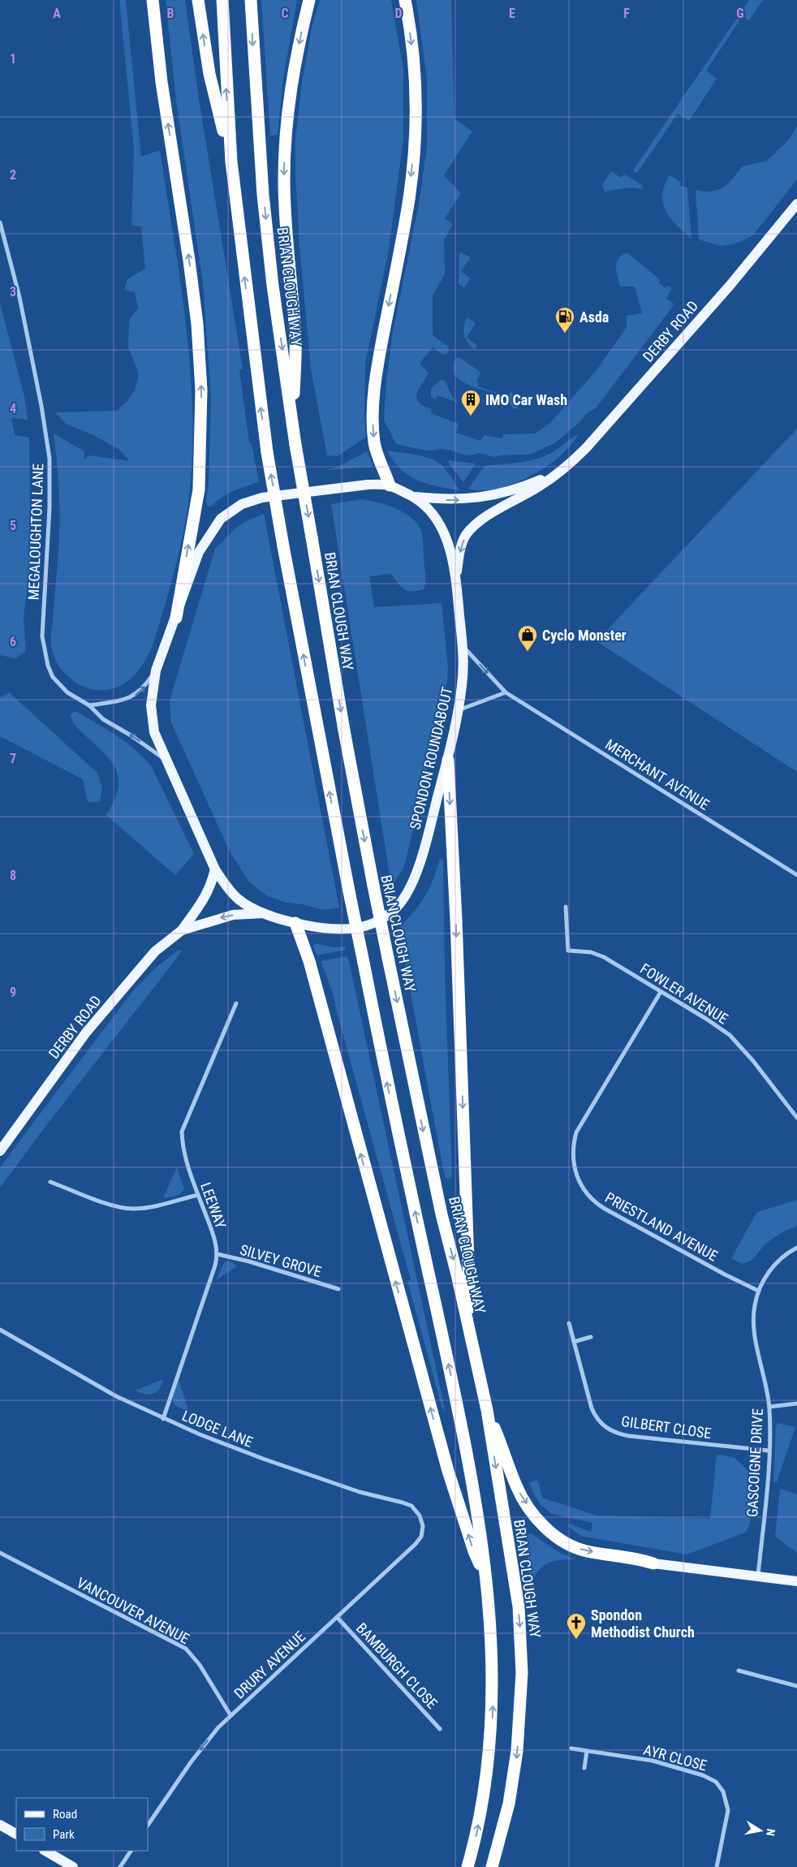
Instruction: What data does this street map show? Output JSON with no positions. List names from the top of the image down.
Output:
{
  "streets": {
    "highway": ["BRIAN CLOUGH WAY"],
    "main road": ["DERBY ROAD", "SPONDON ROUNDABOUT"],
    "street": [
      "MEGALOUGHTON LANE",
      "MERCHANT AVENUE",
      "FOWLER AVENUE",
      "LEEWAY",
      "PRIESTLAND AVENUE",
      "SILVEY GROVE",
      "GILBERT CLOSE",
      "LODGE LANE",
      "GASCOIGNE DRIVE",
      "VANCOUVER AVENUE",
      "DRURY AVENUE",
      "BAMBURGH CLOSE",
      "AYR CLOSE"
    ]
  },
  "crossings": [
    ["DERBY ROAD", "SPONDON ROUNDABOUT"],
    ["MEGALOUGHTON LANE", "SPONDON ROUNDABOUT"],
    ["SPONDON ROUNDABOUT", "MERCHANT AVENUE"],
    ["FOWLER AVENUE", "PRIESTLAND AVENUE"],
    ["LEEWAY", "SILVEY GROVE"],
    ["PRIESTLAND AVENUE", "GASCOIGNE DRIVE"],
    ["GILBERT CLOSE", "GASCOIGNE DRIVE"],
    ["LODGE LANE", "DRURY AVENUE"],
    ["VANCOUVER AVENUE", "DRURY AVENUE"],
    ["DRURY AVENUE", "BAMBURGH CLOSE"]
  ],
  "places": {
    "fuel station": ["Asda"],
    "building": ["IMO Car Wash"],
    "shop": ["Cyclo Monster"],
    "church": ["Spondon Methodist Church"]
  },
  "legend": ["Road", "Park"],
  "north": "right",
  "grid": {
    "columns": [
      "A",
      "B",
      "C",
      "D",
      "E",
      "F",
      "G"
    ],
    "rows": [
      "1",
      "2",
      "3",
      "4",
      "5",
      "6",
      "7",
      "8",
      "9"
    ]
  }
}
